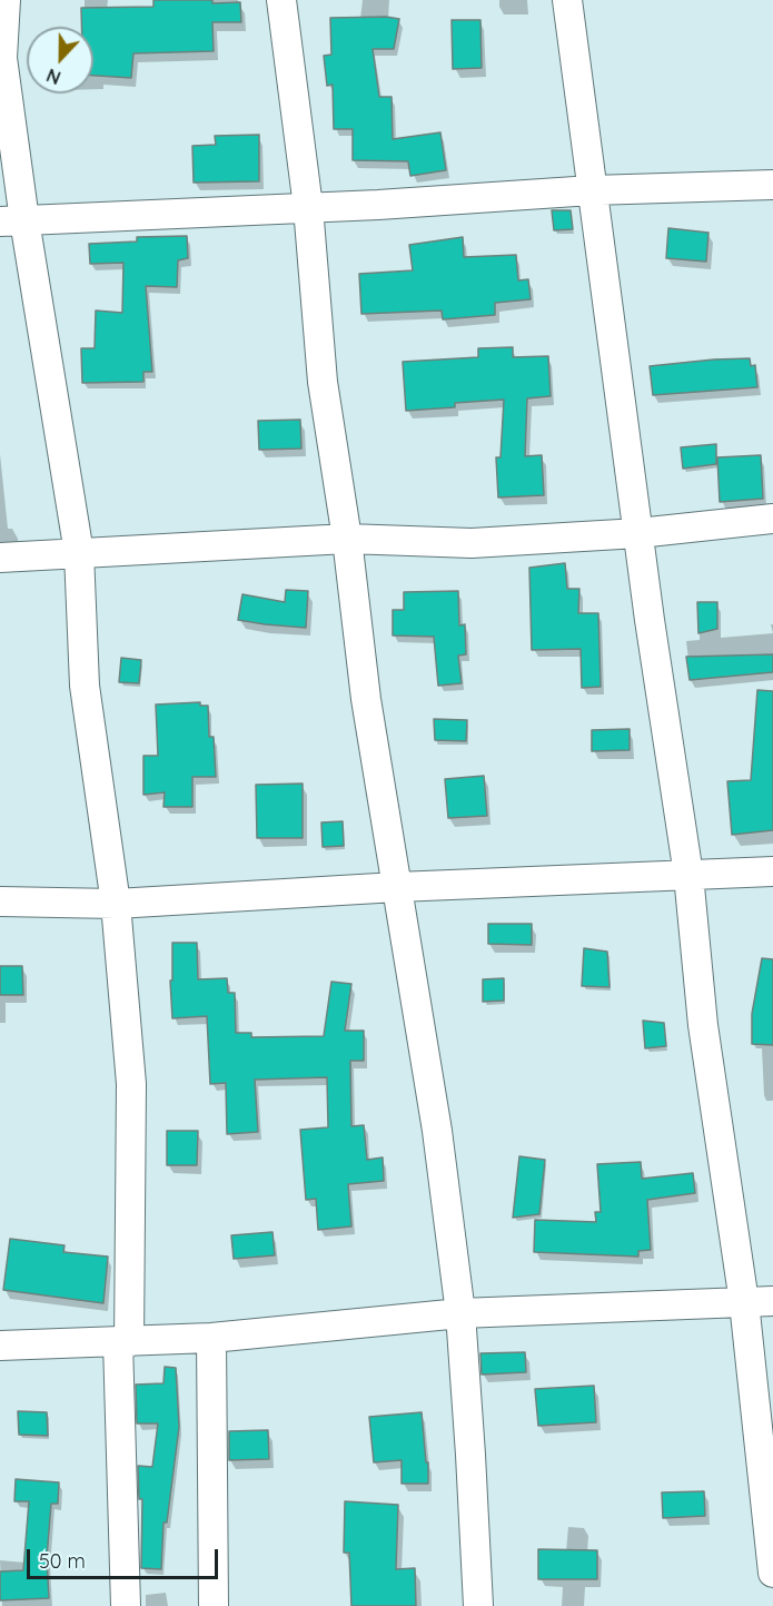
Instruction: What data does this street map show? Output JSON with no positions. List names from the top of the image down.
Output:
{
  "scale_bar": "50 m",
  "north": "bottom"
}
